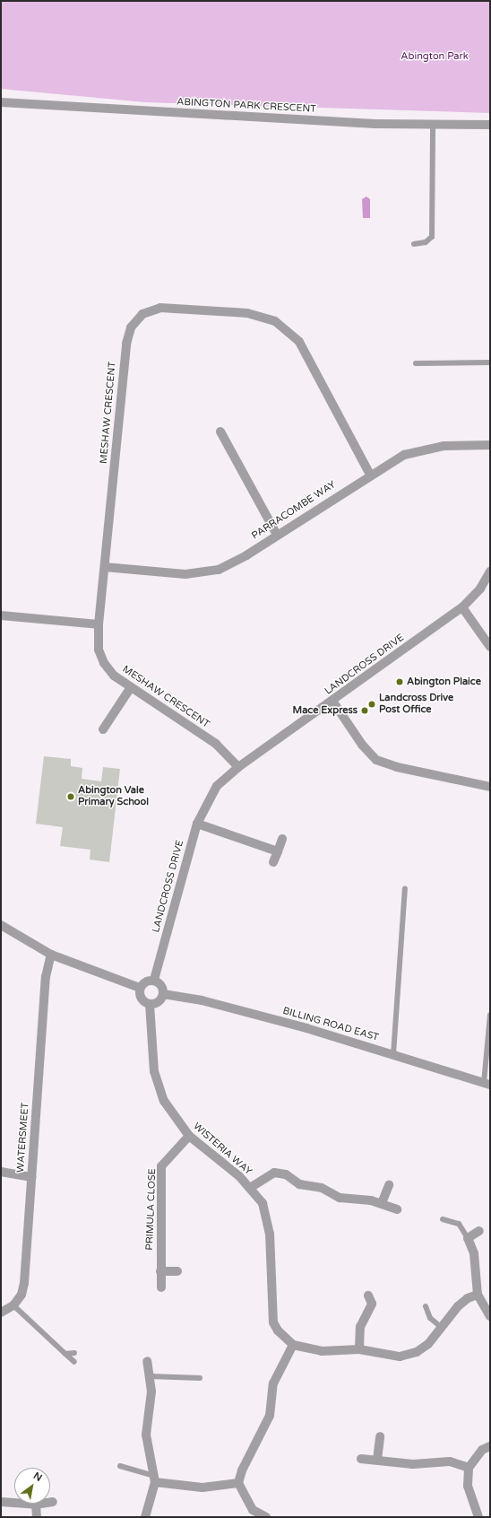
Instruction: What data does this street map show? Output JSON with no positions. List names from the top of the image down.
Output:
{
  "streets": {
    "street": [
      "ABINGTON PARK CRESCENT",
      "MESHAW CRESCENT",
      "PARRACOMBE WAY",
      "LANDCROSS DRIVE",
      "BILLING ROAD EAST",
      "WATERSMEET",
      "WISTERIA WAY",
      "PRIMULA CLOSE"
    ]
  },
  "crossings": [
    ["MESHAW CRESCENT", "PARRACOMBE WAY"],
    ["MESHAW CRESCENT", "LANDCROSS DRIVE"],
    ["LANDCROSS DRIVE", "BILLING ROAD EAST"],
    ["LANDCROSS DRIVE", "WISTERIA WAY"],
    ["BILLING ROAD EAST", "WISTERIA WAY"],
    ["WISTERIA WAY", "PRIMULA CLOSE"]
  ],
  "parks": ["Abington Park"],
  "places": [
    "Abington Plaice",
    "Landcross Drive Post Office",
    "Mace Express",
    "Abington Vale Primary School"
  ],
  "north": "top right"
}
